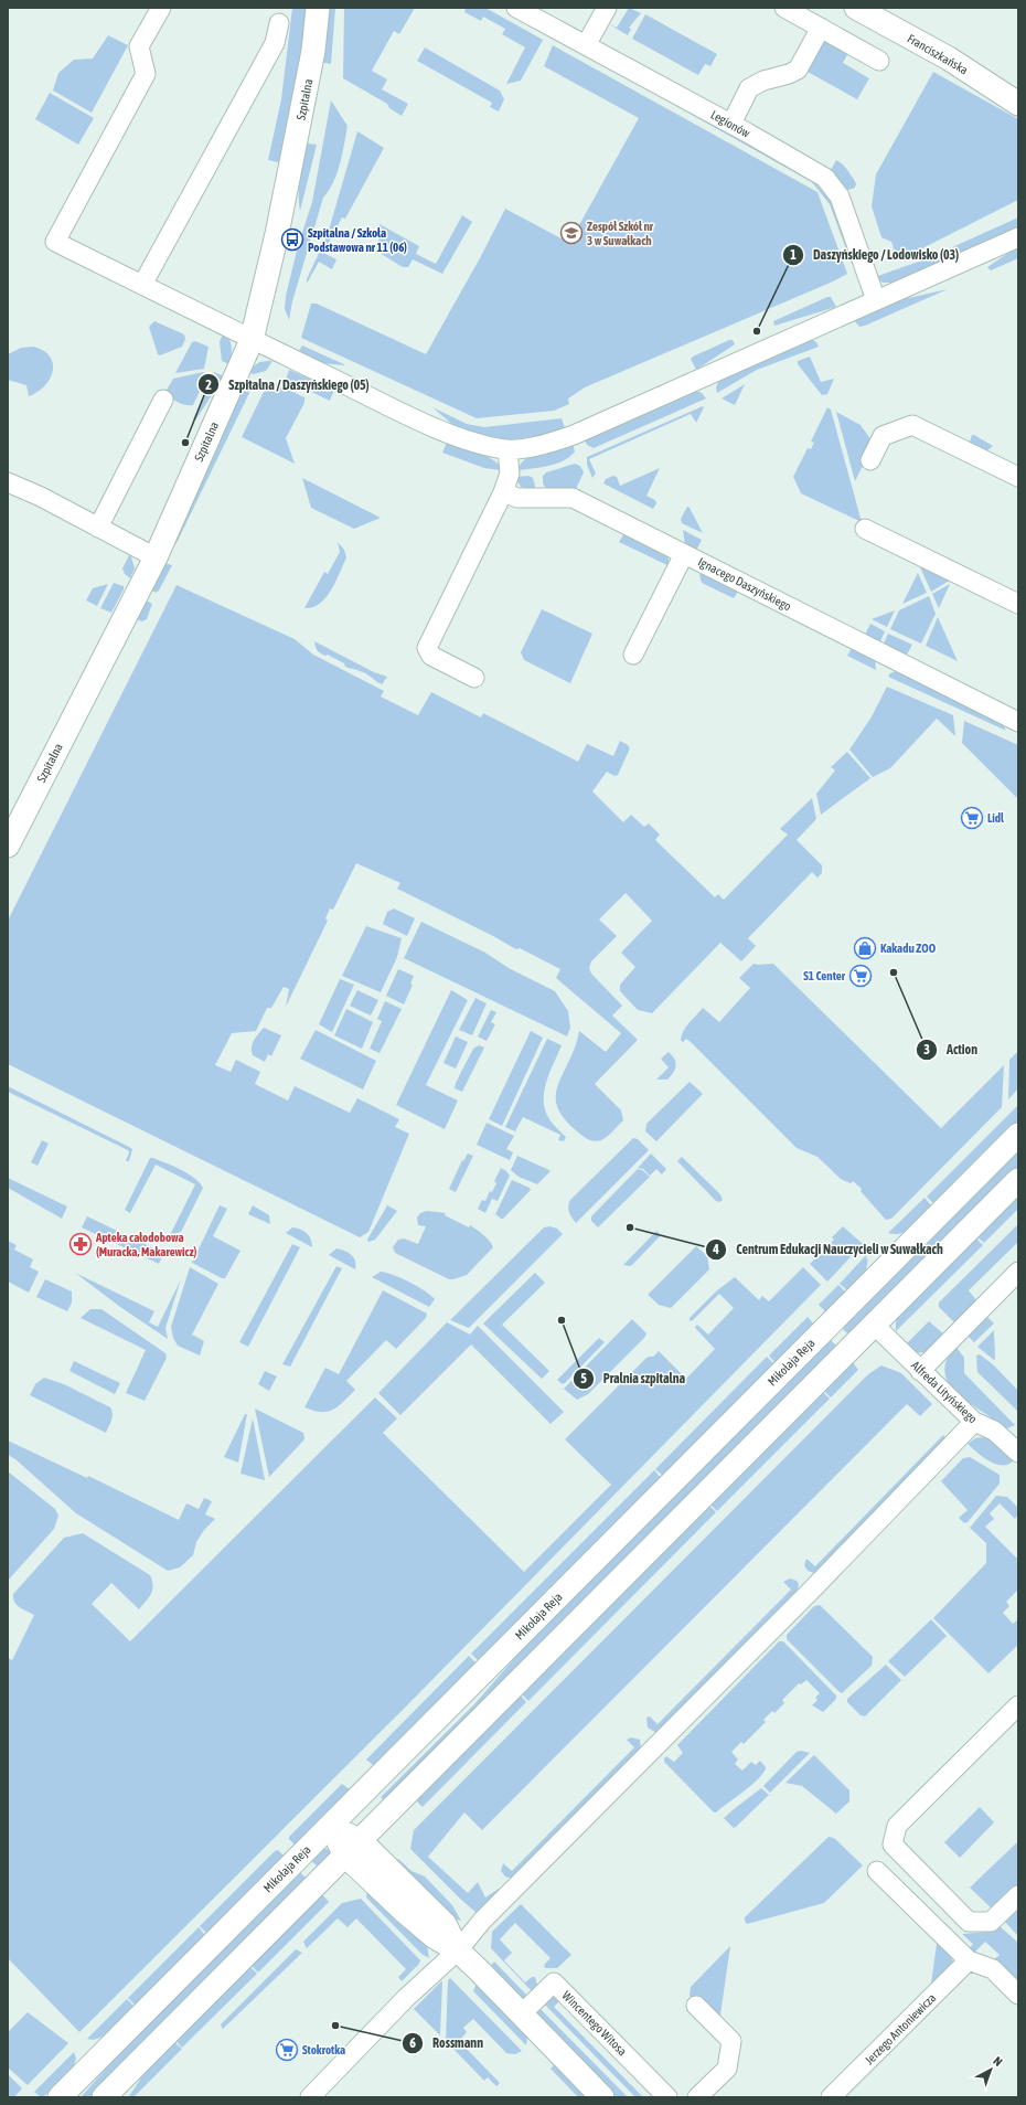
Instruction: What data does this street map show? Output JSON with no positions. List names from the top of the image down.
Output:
{
  "streets": {
    "street": [
      "Franciszkańska",
      "Szpitalna",
      "Legionów",
      "Ignacego Daszyńskiego",
      "Mikołaja Reja",
      "Alfreda Lityńskiego",
      "Wincentego Witosa",
      "Jerzego Antoniewicza"
    ]
  },
  "places": {
    "school or university": ["Zespół Szkół nr 3 w Suwałkach"],
    "bus stop": ["Szpitalna / Szkoła Podstawowa nr 11 (06)"],
    "other": [
      "Daszyńskiego / Lodowisko (03)",
      "Szpitalna / Daszyńskiego (05)",
      "Action",
      "Centrum Edukacji Nauczycieli w Suwałkach",
      "Pralnia szpitalna",
      "Rossmann"
    ],
    "supermarket": ["Lidl", "S1 Center", "Stokrotka"],
    "shop": ["Kakadu ZOO"],
    "pharmacy": ["Apteka całodobowa (Muracka, Makarewicz)"]
  },
  "north": "top right"
}
